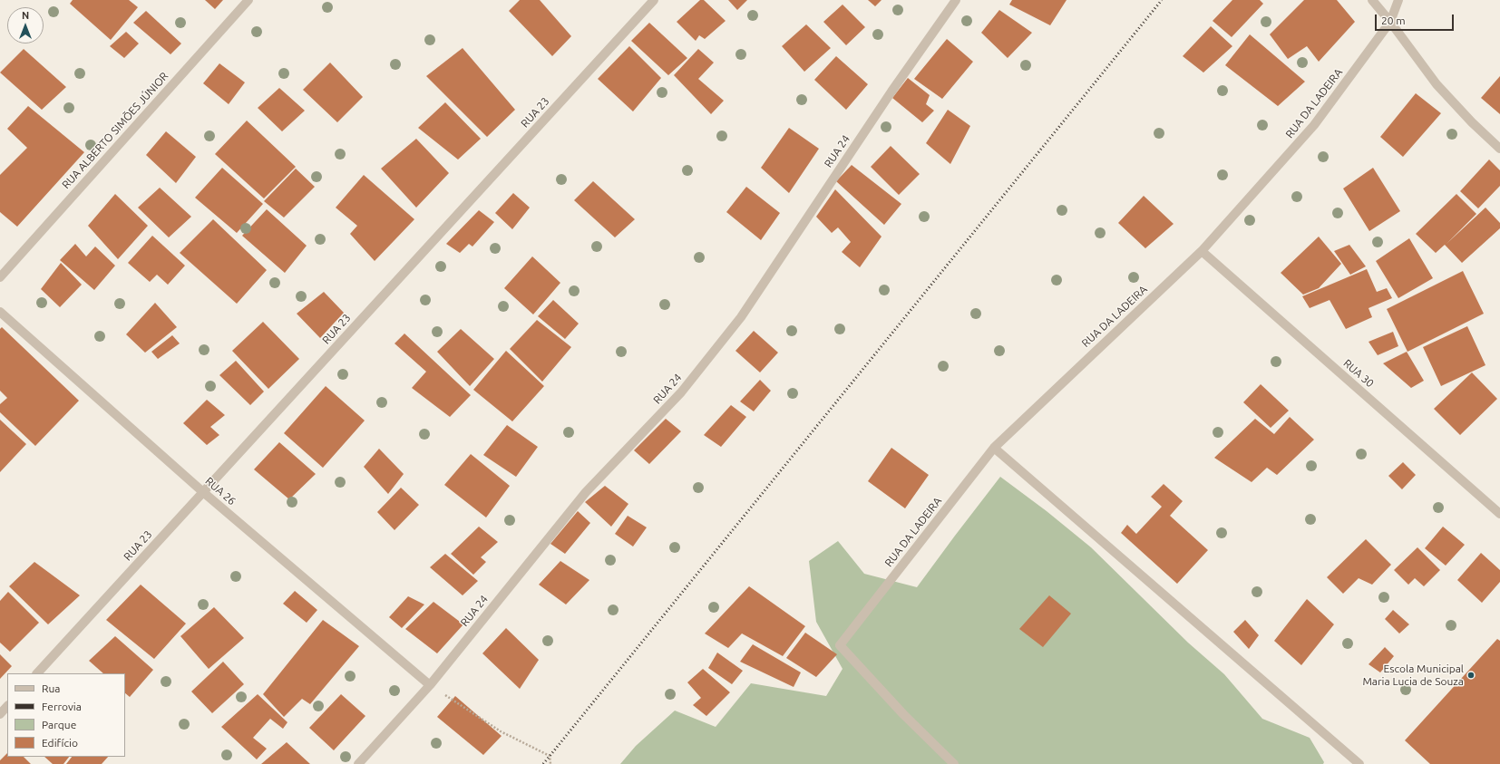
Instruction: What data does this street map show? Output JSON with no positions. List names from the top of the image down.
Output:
{
  "streets": {
    "street": [
      "RUA DA LADEIRA",
      "RUA 23",
      "RUA ALBERTO SIMÕES JÚNIOR",
      "RUA 24",
      "RUA 30",
      "RUA 26"
    ]
  },
  "crossings": [
    ["RUA DA LADEIRA", "RUA 30"],
    ["RUA 23", "RUA 26"],
    ["RUA 24", "RUA 26"]
  ],
  "places": ["Escola Municipal Maria Lucia de Souza"],
  "legend": [
    "Rua",
    "Ferrovia",
    "Parque",
    "Edifício"
  ],
  "scale_bar": "20 m",
  "north": "top"
}
